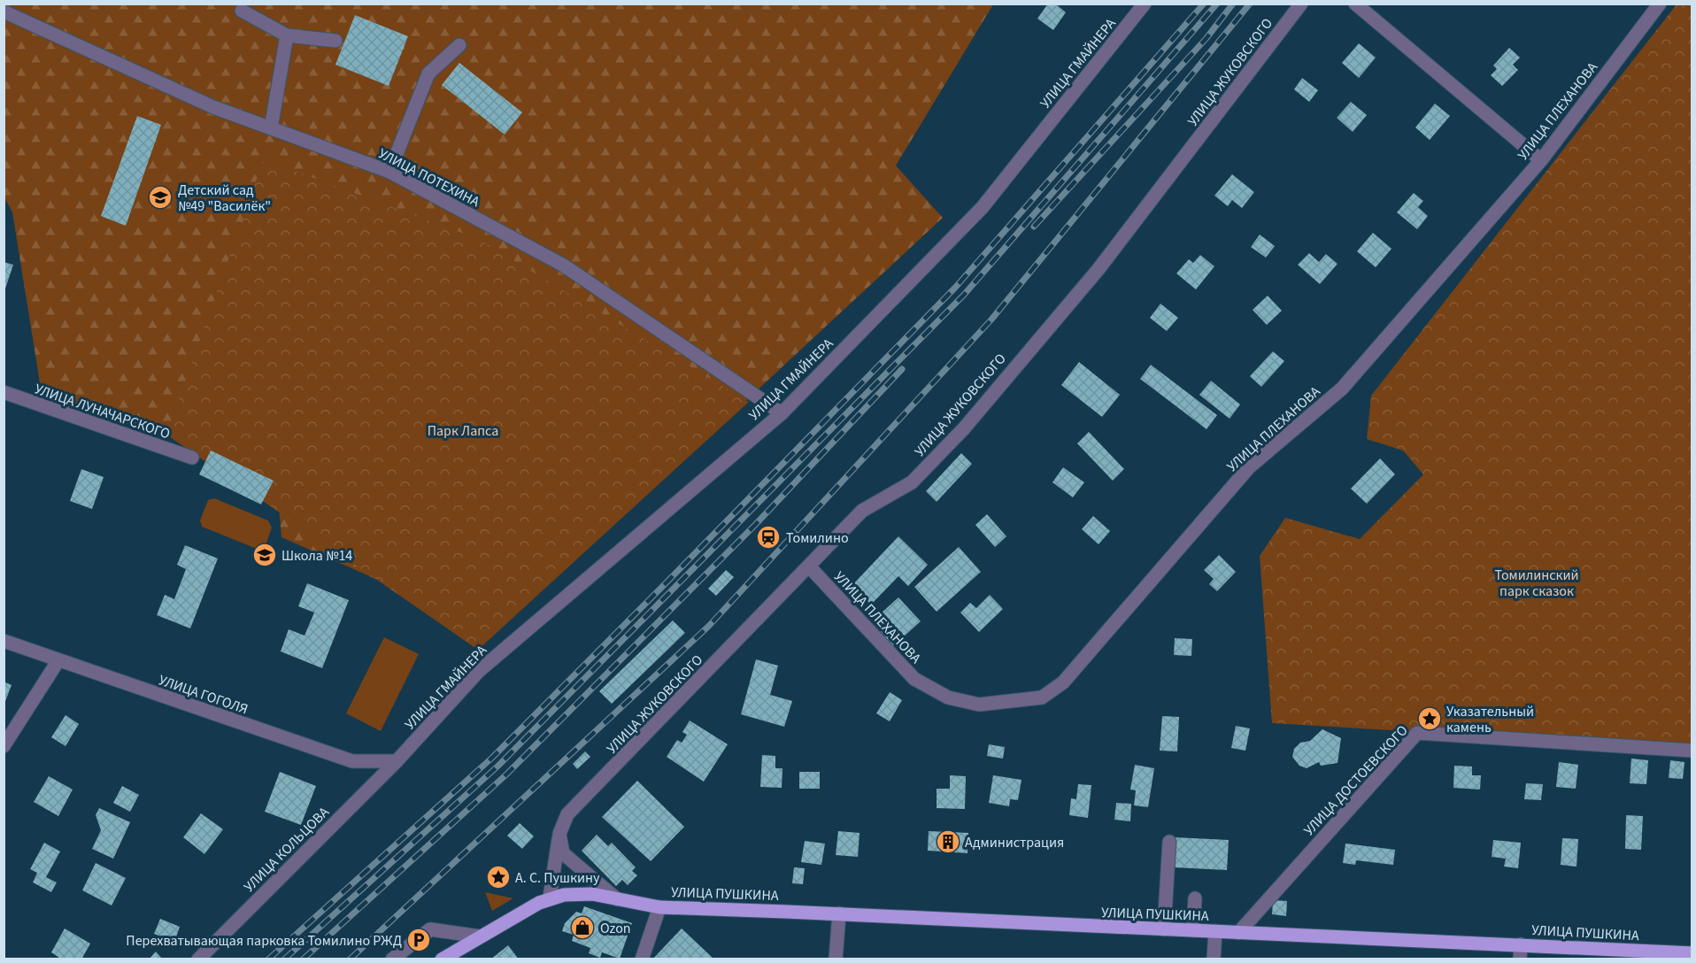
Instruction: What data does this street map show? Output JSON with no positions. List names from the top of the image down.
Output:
{
  "streets": {
    "main road": ["УЛИЦА ПУШКИНА"],
    "street": [
      "УЛИЦА ГМАЙНЕРА",
      "УЛИЦА ЖУКОВСКОГО",
      "УЛИЦА ПЛЕХАНОВА",
      "УЛИЦА ПОТЕХИНА",
      "УЛИЦА ЛУНАЧАРСКОГО",
      "УЛИЦА ГОГОЛЯ",
      "УЛИЦА ДОСТОЕВСКОГО",
      "УЛИЦА КОЛЬЦОВА"
    ]
  },
  "crossings": [
    ["УЛИЦА ГМАЙНЕРА", "УЛИЦА ПОТЕХИНА"],
    ["УЛИЦА ГМАЙНЕРА", "УЛИЦА ГОГОЛЯ"],
    ["УЛИЦА ГМАЙНЕРА", "УЛИЦА КОЛЬЦОВА"],
    ["УЛИЦА ЖУКОВСКОГО", "УЛИЦА ПЛЕХАНОВА"],
    ["УЛИЦА ЖУКОВСКОГО", "УЛИЦА ПУШКИНА"],
    ["УЛИЦА ГОГОЛЯ", "УЛИЦА КОЛЬЦОВА"],
    ["УЛИЦА ДОСТОЕВСКОГО", "УЛИЦА ПУШКИНА"]
  ],
  "parks": ["Парк Лапса", "Томилинский парк сказок"],
  "places": {
    "school or university": ["Детский сад №49 \"Василёк\"", "Школа №14"],
    "station": ["Томилино"],
    "place": ["Указательный камень", "А. С. Пушкину"],
    "building": ["Администрация"],
    "shop": ["Ozon"],
    "parking": ["Перехватывающая парковка Томилино РЖД"]
  }
}
